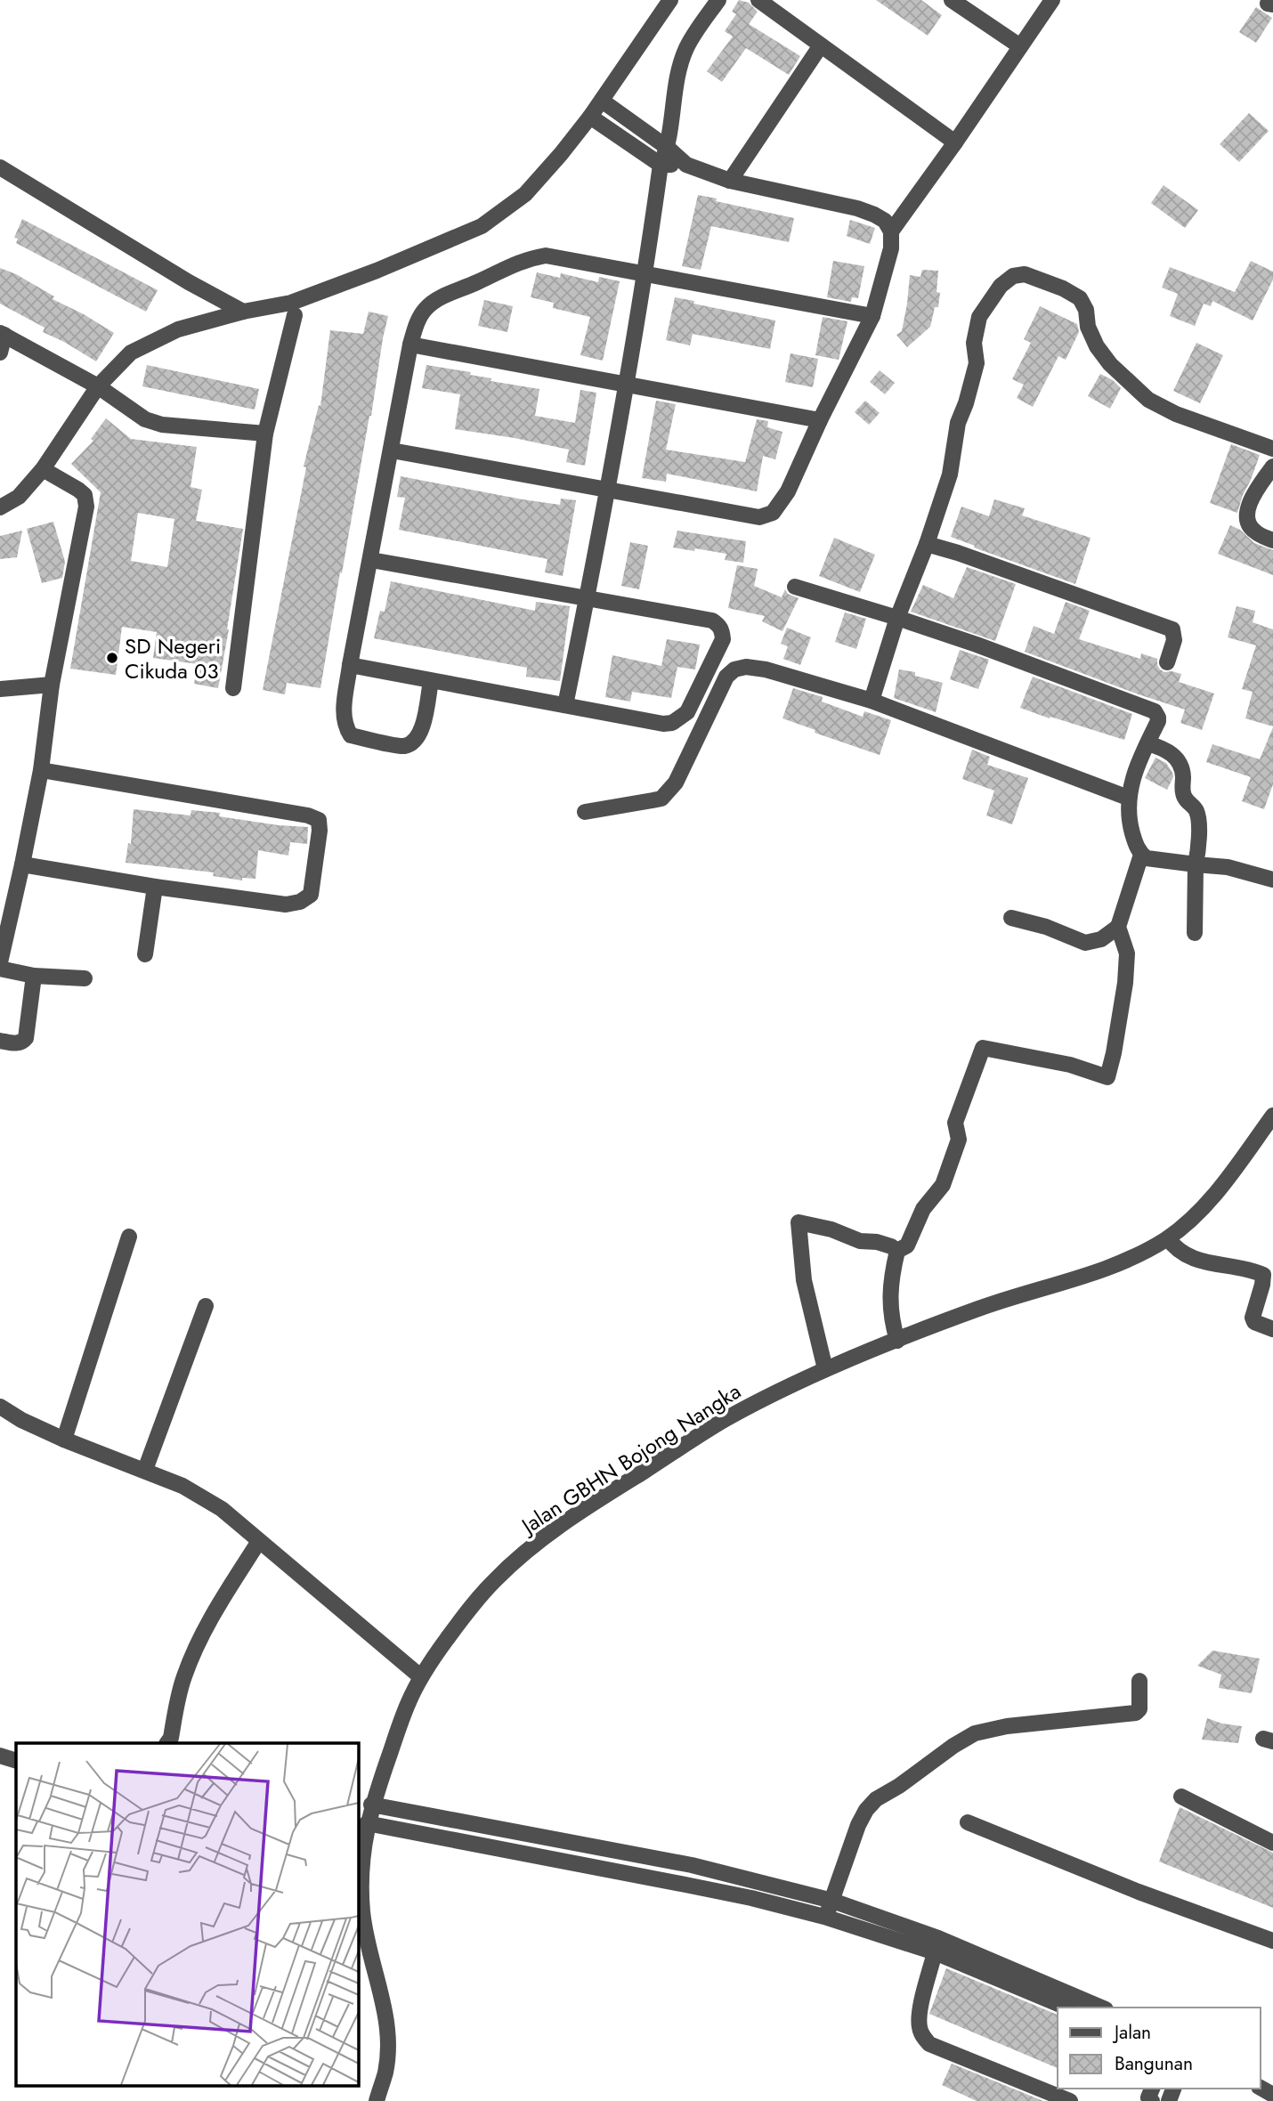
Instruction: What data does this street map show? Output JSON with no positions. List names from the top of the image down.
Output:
{
  "streets": {
    "street": ["Jalan GBHN Bojong Nangka"]
  },
  "places": ["SD Negeri Cikuda 03"],
  "legend": ["Jalan", "Bangunan"]
}
